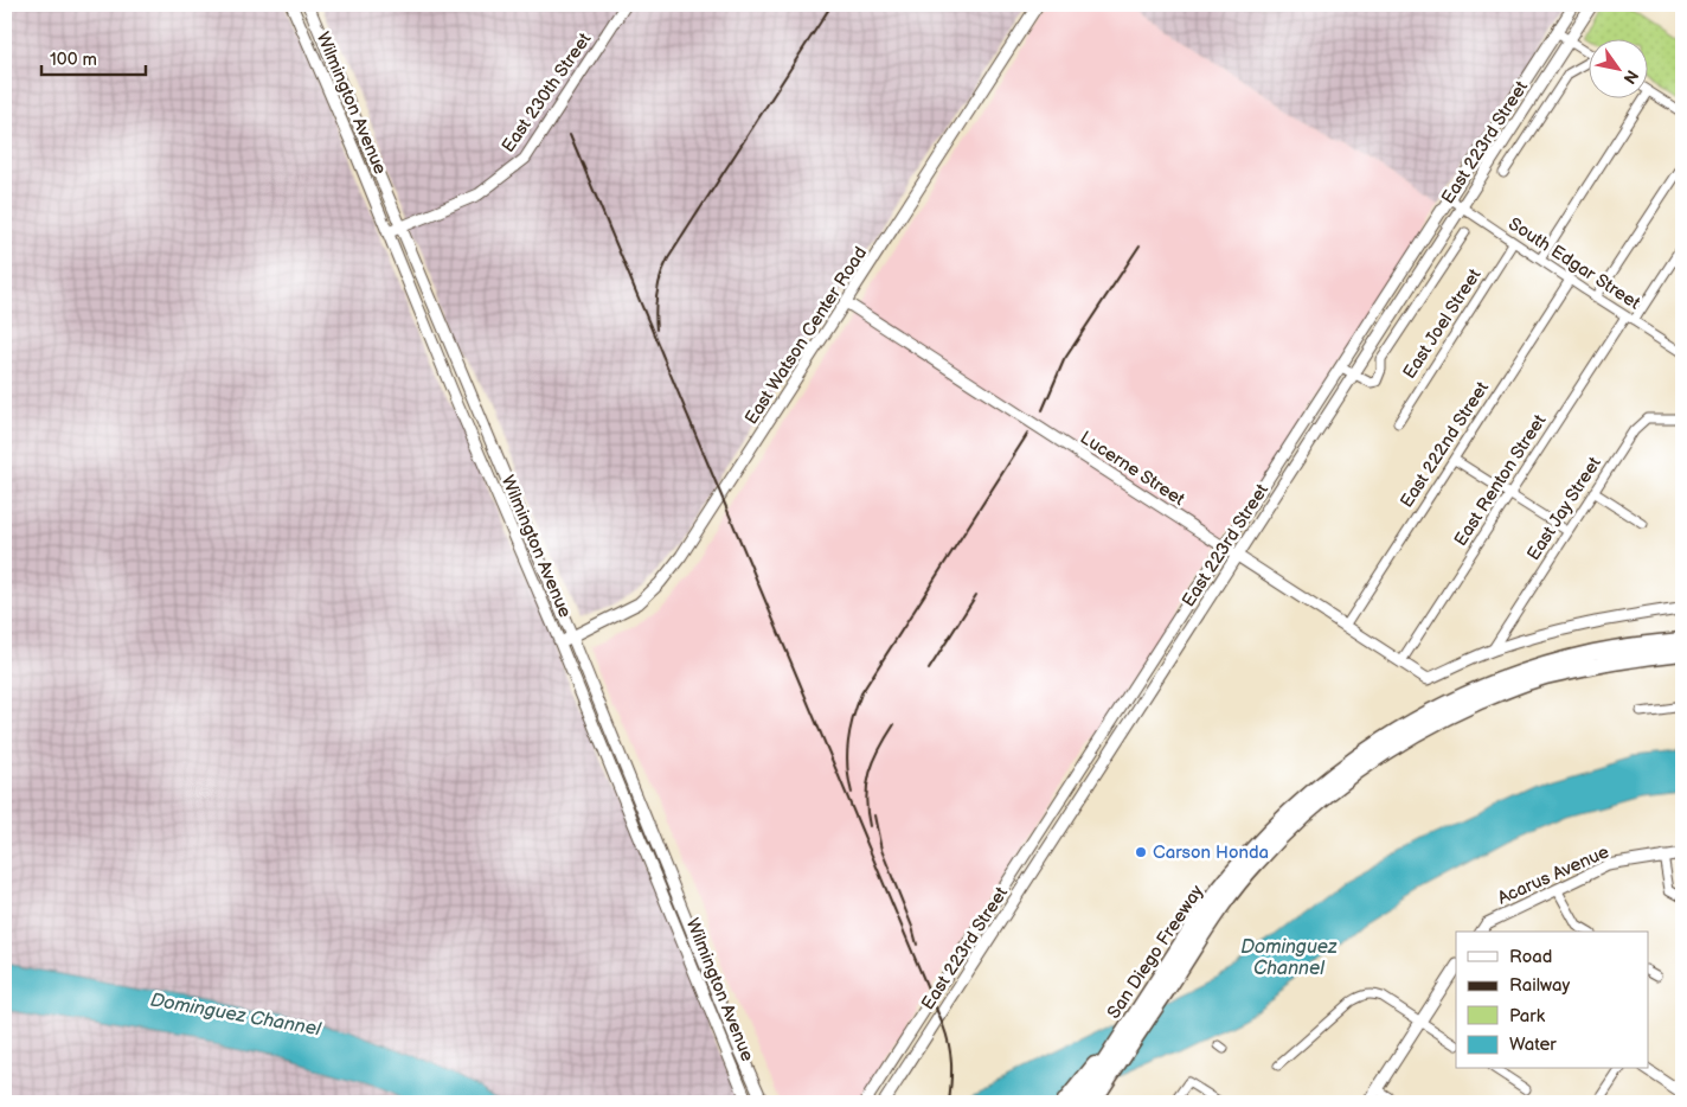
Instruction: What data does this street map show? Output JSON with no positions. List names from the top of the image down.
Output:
{
  "streets": {
    "highway": ["San Diego Freeway"],
    "main road": [
      "East 230th Street",
      "Wilmington Avenue",
      "East 223rd Street",
      "East Watson Center Road",
      "Lucerne Street",
      "Acarus Avenue"
    ],
    "street": [
      "South Edgar Street",
      "East Joel Street",
      "East 222nd Street",
      "East Renton Street",
      "East Jay Street"
    ]
  },
  "crossings": [
    ["East 230th Street", "Wilmington Avenue"],
    ["Wilmington Avenue", "East Watson Center Road"],
    ["East 223rd Street", "South Edgar Street"],
    ["East 223rd Street", "Lucerne Street"],
    ["South Edgar Street", "East Joel Street"],
    ["South Edgar Street", "East 222nd Street"],
    ["South Edgar Street", "East Renton Street"],
    ["East Watson Center Road", "Lucerne Street"],
    ["East 222nd Street", "Lucerne Street"],
    ["Lucerne Street", "East Renton Street"],
    ["Lucerne Street", "East Jay Street"]
  ],
  "water": ["Dominguez Channel"],
  "places": ["Carson Honda"],
  "legend": [
    "Road",
    "Railway",
    "Park",
    "Water"
  ],
  "scale_bar": "100 m",
  "north": "bottom right"
}
